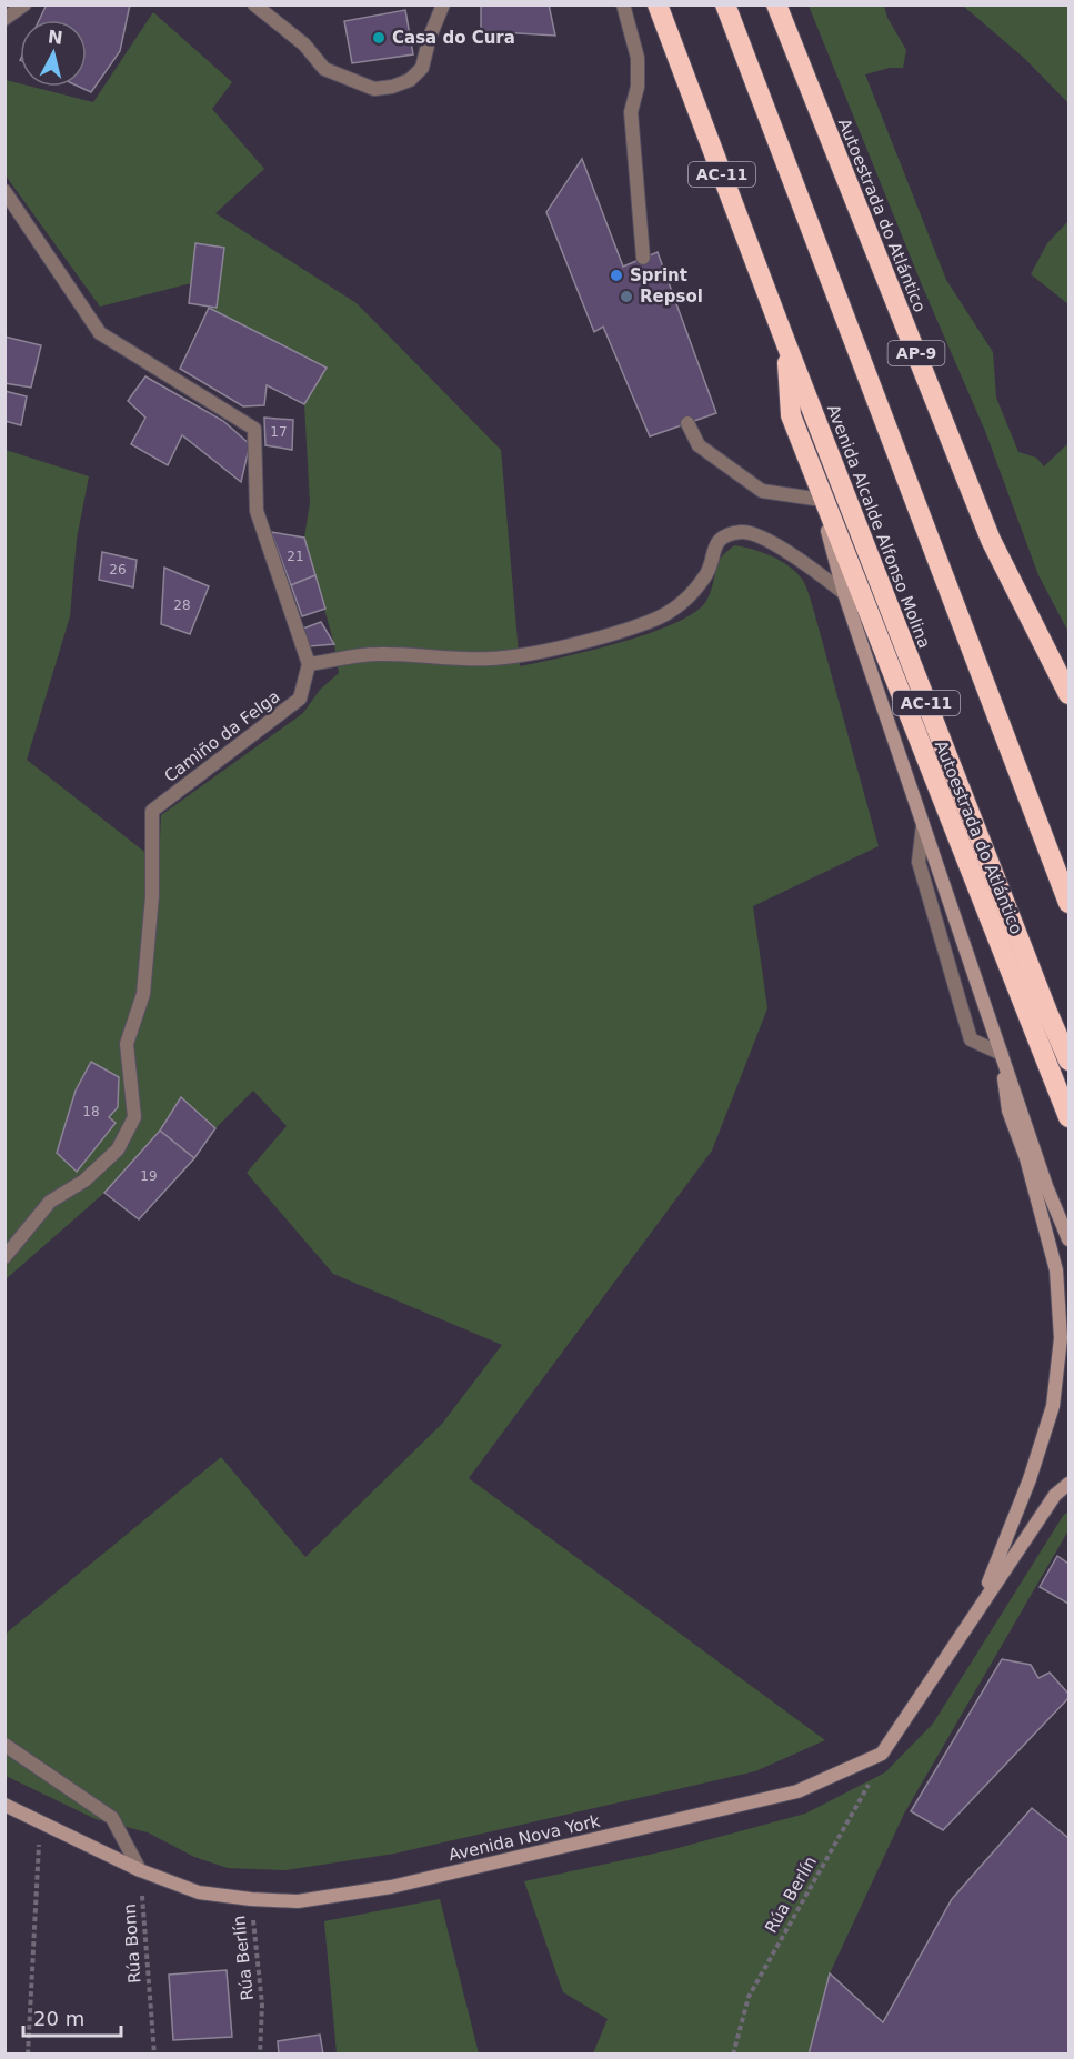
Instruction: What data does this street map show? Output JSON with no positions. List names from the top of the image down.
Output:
{
  "streets": {
    "highway": [
      "AC-11",
      "Autoestrada do Atlántico",
      "AP-9",
      "Avenida Alcalde Alfonso Molina"
    ],
    "main road": ["Avenida Nova York"],
    "street": ["Camiño da Felga"],
    "path": ["Rúa Berlín", "Rúa Bonn"]
  },
  "crossings": [
    ["Autoestrada do Atlántico", "Avenida Alcalde Alfonso Molina"],
    ["Avenida Nova York", "Rúa Berlín"],
    ["Avenida Nova York", "Rúa Bonn"]
  ],
  "places": ["Casa do Cura", "Sprint", "Repsol"],
  "house_numbers": [
    "17",
    "21",
    "26",
    "28",
    "18",
    "19"
  ],
  "scale_bar": "20 m",
  "north": "top"
}
